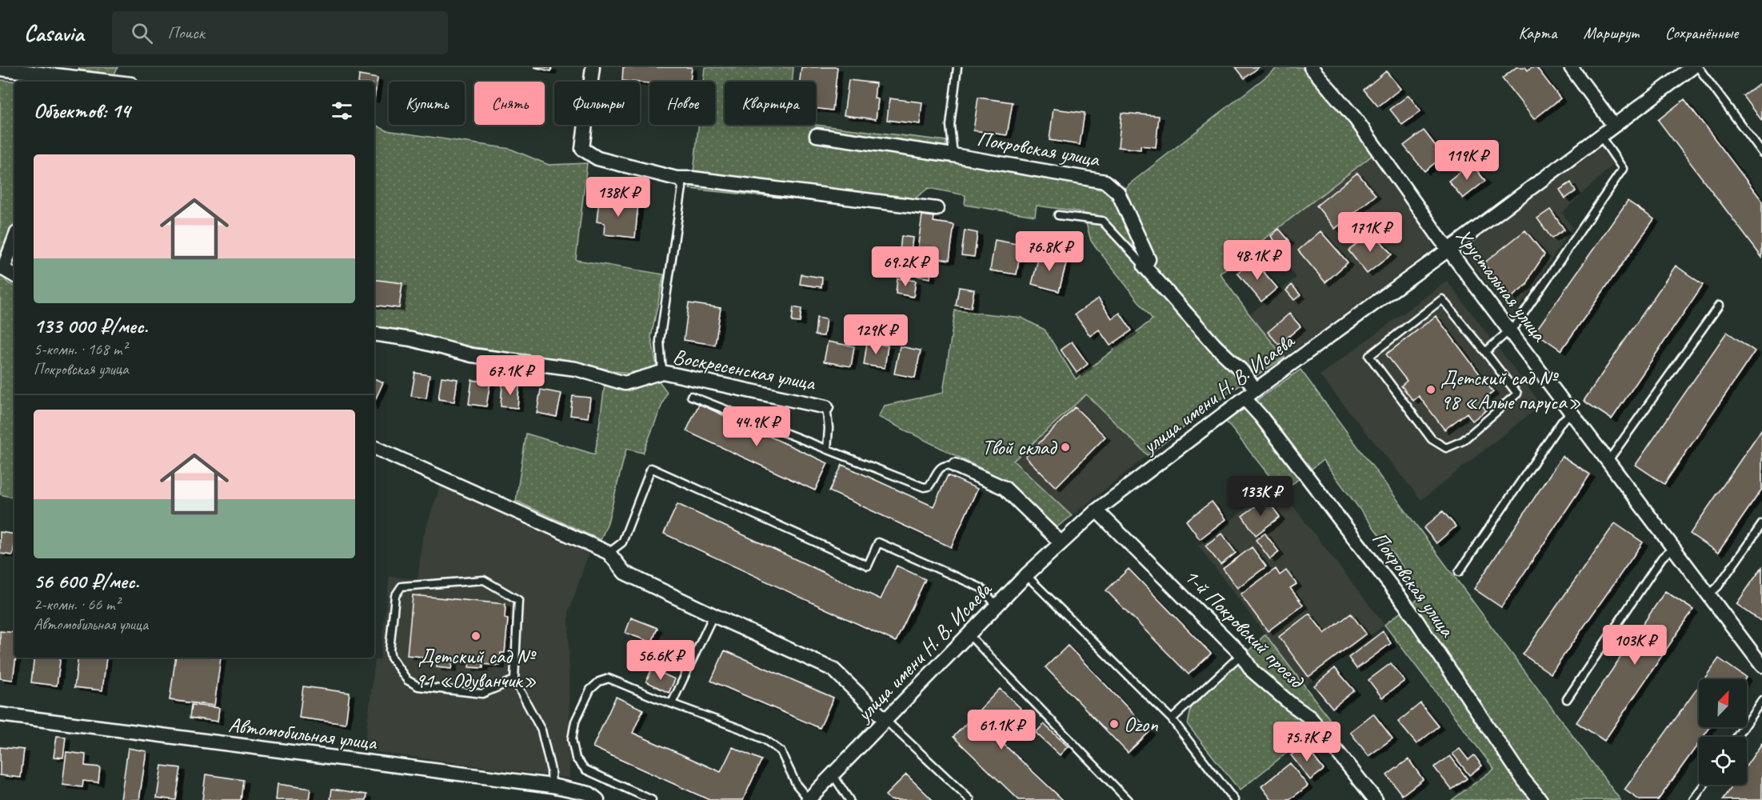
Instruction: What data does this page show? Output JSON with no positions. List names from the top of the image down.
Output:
{
  "streets": {
    "street": [
      "Покровская улица",
      "Хрустальная улица",
      "Воскресенская улица",
      "улица имени Н. В. Исаева",
      "1-й Покровский проезд",
      "Автомобильная улица"
    ]
  },
  "crossings": [
    ["Покровская улица", "улица имени Н. В. Исаева"],
    ["Хрустальная улица", "улица имени Н. В. Исаева"],
    ["улица имени Н. В. Исаева", "1-й Покровский проезд"]
  ],
  "places": [
    "Детский сад № 98 «Алые паруса»",
    "Твой склад",
    "Детский сад № 91 «Одуванчик»",
    "Ozon"
  ],
  "north": "top right",
  "page": {
    "header": "Casavia",
    "search": "Поиск",
    "nav": ["Карта", "Маршрут", "Сохранённые"],
    "chip": [
      "Купить",
      "Снять",
      "Фильтры",
      "Новое",
      "Квартира"
    ],
    "heading": "Объектов: 14",
    "list": [
      {
        "name": "133 000 ₽/мес.",
        "note": "5-комн. · 168 m² · Покровская улица"
      },
      {
        "name": "56 600 ₽/мес.",
        "note": "2-комн. · 66 m² · Автомобильная улица"
      }
    ],
    "price": [
      "119K ₽",
      "138K ₽",
      "171K ₽",
      "76.8K ₽",
      "48.1K ₽",
      "69.2K ₽",
      "129K ₽",
      "67.1K ₽",
      "44.9K ₽",
      "133K ₽",
      "103K ₽",
      "56.6K ₽",
      "61.1K ₽",
      "75.7K ₽"
    ]
  }
}
